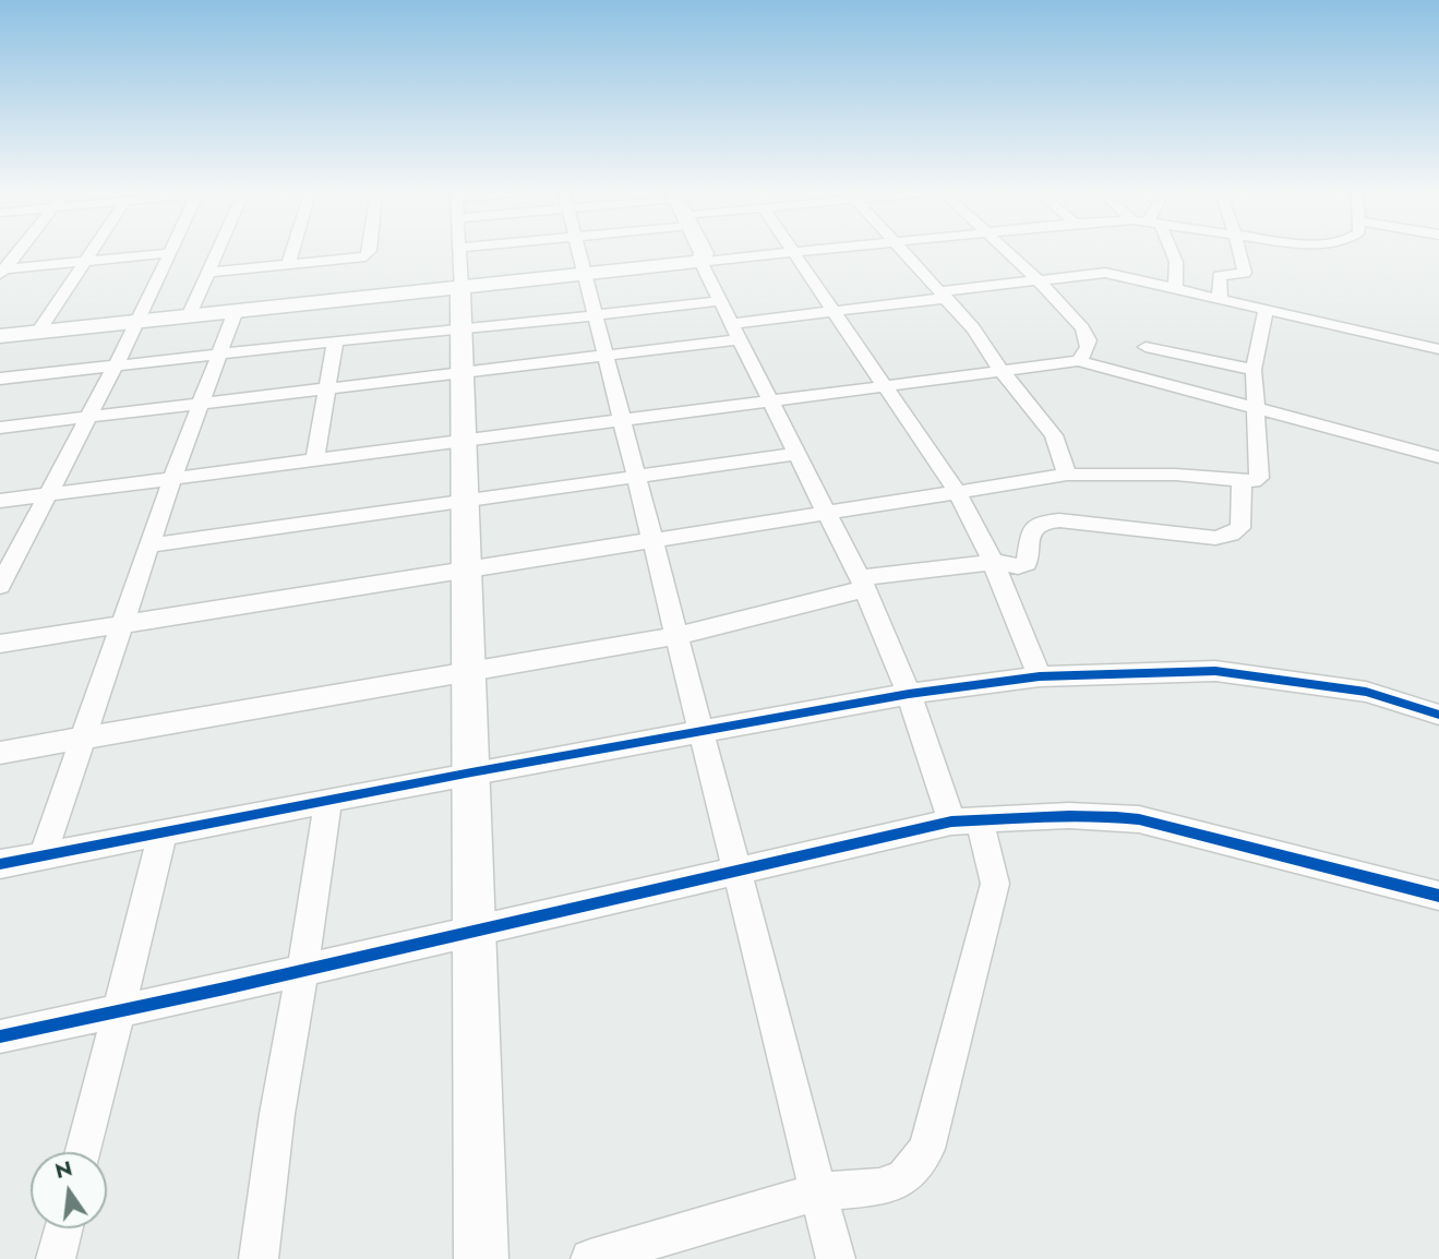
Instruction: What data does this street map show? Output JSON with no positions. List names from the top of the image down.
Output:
{
  "north": "top"
}
